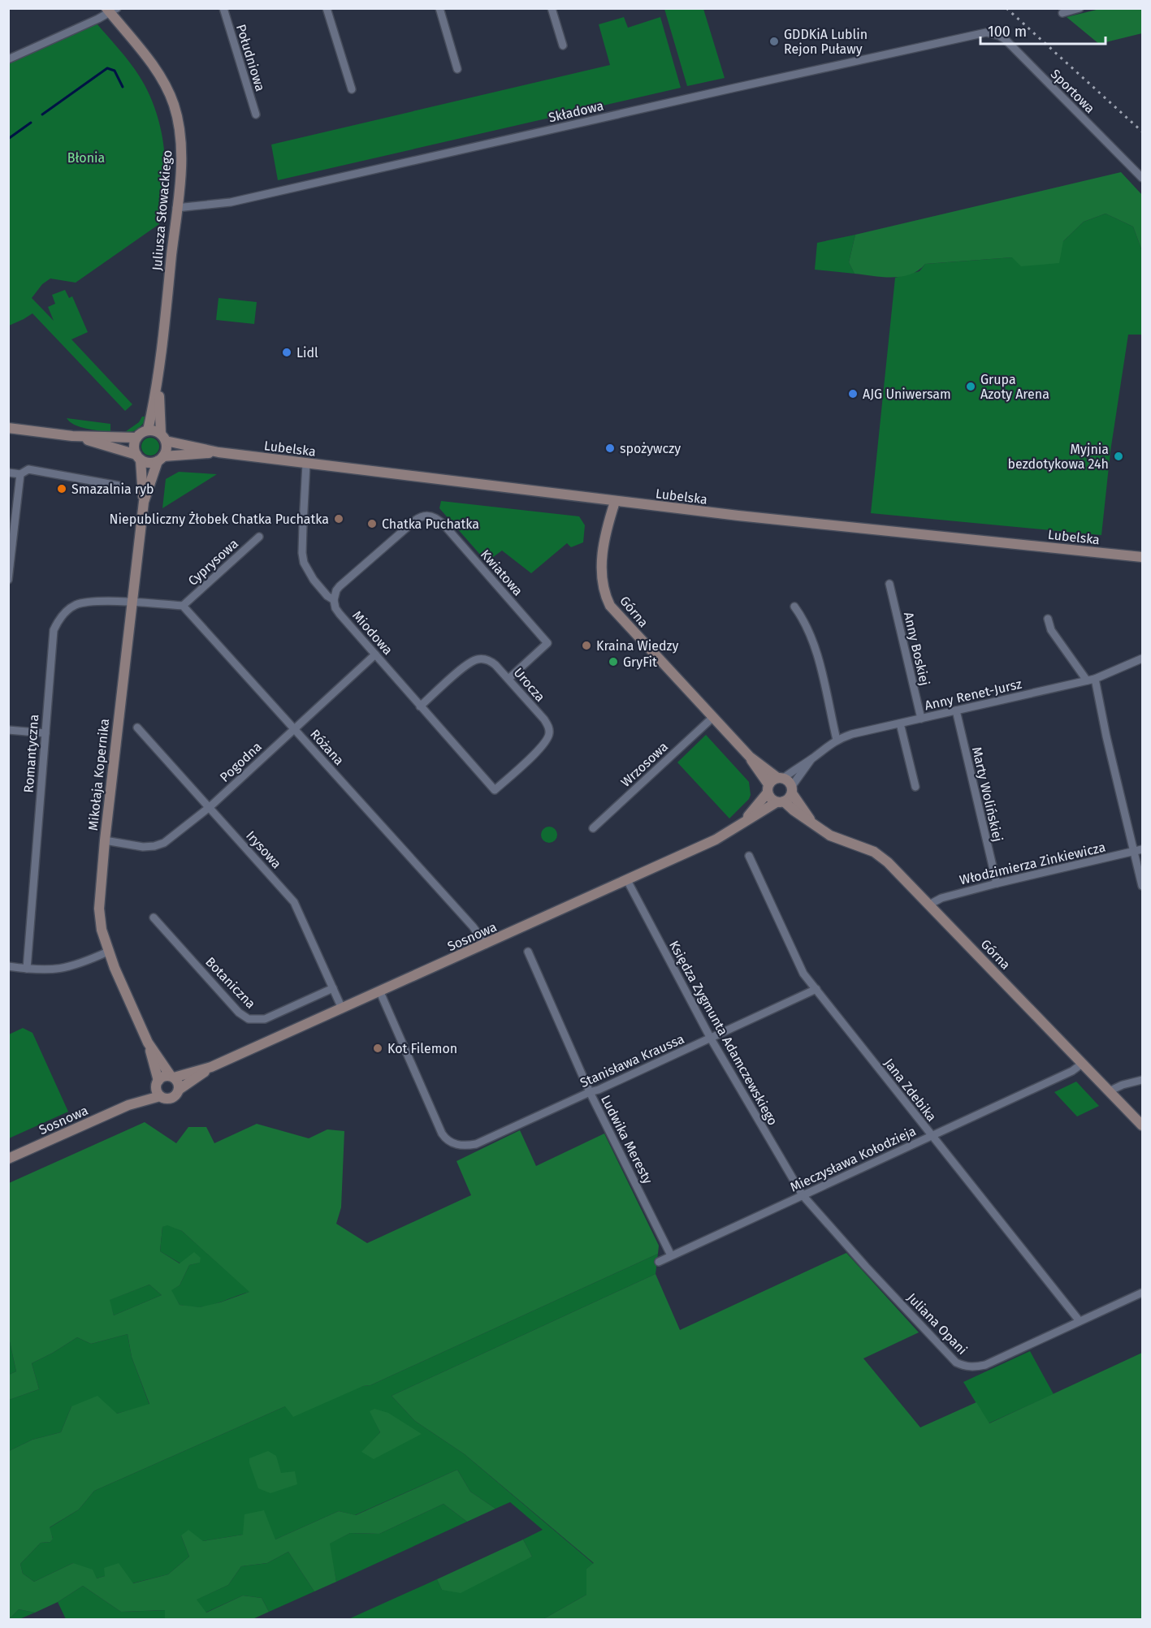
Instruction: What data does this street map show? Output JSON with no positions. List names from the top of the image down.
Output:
{
  "streets": {
    "street": [
      "Południowa",
      "Sportowa",
      "Składowa",
      "Juliusza Słowackiego",
      "Lubelska",
      "Cyprysowa",
      "Kwiatowa",
      "Górna",
      "Miodowa",
      "Anny Boskiej",
      "Urocza",
      "Anny Renet-Jursz",
      "Różana",
      "Romantyczna",
      "Pogodna",
      "Wrzosowa",
      "Mikołaja Kopernika",
      "Marty Wolińskiej",
      "Irysowa",
      "Włodzimierza Zinkiewicza",
      "Sosnowa",
      "Botaniczna",
      "Księdza Zygmunta Adamczewskiego",
      "Stanisława Kraussa",
      "Jana Zdebika",
      "Ludwika Meresty",
      "Mieczysława Kołodzieja",
      "Juliana Opani"
    ]
  },
  "crossings": [
    ["Sportowa", "Składowa"],
    ["Składowa", "Juliusza Słowackiego"],
    ["Juliusza Słowackiego", "Lubelska"],
    ["Juliusza Słowackiego", "Mikołaja Kopernika"],
    ["Lubelska", "Górna"],
    ["Lubelska", "Miodowa"],
    ["Lubelska", "Mikołaja Kopernika"],
    ["Cyprysowa", "Różana"],
    ["Kwiatowa", "Miodowa"],
    ["Kwiatowa", "Urocza"],
    ["Górna", "Anny Renet-Jursz"],
    ["Górna", "Wrzosowa"],
    ["Górna", "Włodzimierza Zinkiewicza"],
    ["Górna", "Sosnowa"],
    ["Górna", "Mieczysława Kołodzieja"],
    ["Miodowa", "Urocza"],
    ["Miodowa", "Pogodna"],
    ["Anny Boskiej", "Anny Renet-Jursz"],
    ["Anny Renet-Jursz", "Marty Wolińskiej"],
    ["Anny Renet-Jursz", "Sosnowa"],
    ["Różana", "Pogodna"],
    ["Różana", "Sosnowa"],
    ["Romantyczna", "Mikołaja Kopernika"],
    ["Pogodna", "Mikołaja Kopernika"],
    ["Pogodna", "Irysowa"],
    ["Mikołaja Kopernika", "Sosnowa"],
    ["Marty Wolińskiej", "Włodzimierza Zinkiewicza"],
    ["Irysowa", "Sosnowa"],
    ["Irysowa", "Botaniczna"],
    ["Sosnowa", "Księdza Zygmunta Adamczewskiego"],
    ["Sosnowa", "Stanisława Kraussa"],
    ["Księdza Zygmunta Adamczewskiego", "Stanisława Kraussa"],
    ["Księdza Zygmunta Adamczewskiego", "Mieczysława Kołodzieja"],
    ["Księdza Zygmunta Adamczewskiego", "Juliana Opani"],
    ["Stanisława Kraussa", "Jana Zdebika"],
    ["Stanisława Kraussa", "Ludwika Meresty"],
    ["Jana Zdebika", "Mieczysława Kołodzieja"],
    ["Jana Zdebika", "Juliana Opani"],
    ["Ludwika Meresty", "Mieczysława Kołodzieja"],
    ["Mieczysława Kołodzieja", "Juliana Opani"]
  ],
  "parks": ["Błonia"],
  "places": [
    "GDDKiA Lublin Rejon Puławy",
    "Lidl",
    "Grupa Azoty Arena",
    "AJG Uniwersam",
    "spożywczy",
    "Myjnia bezdotykowa 24h",
    "Smazalnia ryb",
    "Niepubliczny Żłobek Chatka Puchatka",
    "Chatka Puchatka",
    "Kraina Wiedzy",
    "GryFit",
    "Kot Filemon"
  ],
  "scale_bar": "100 m"
}
